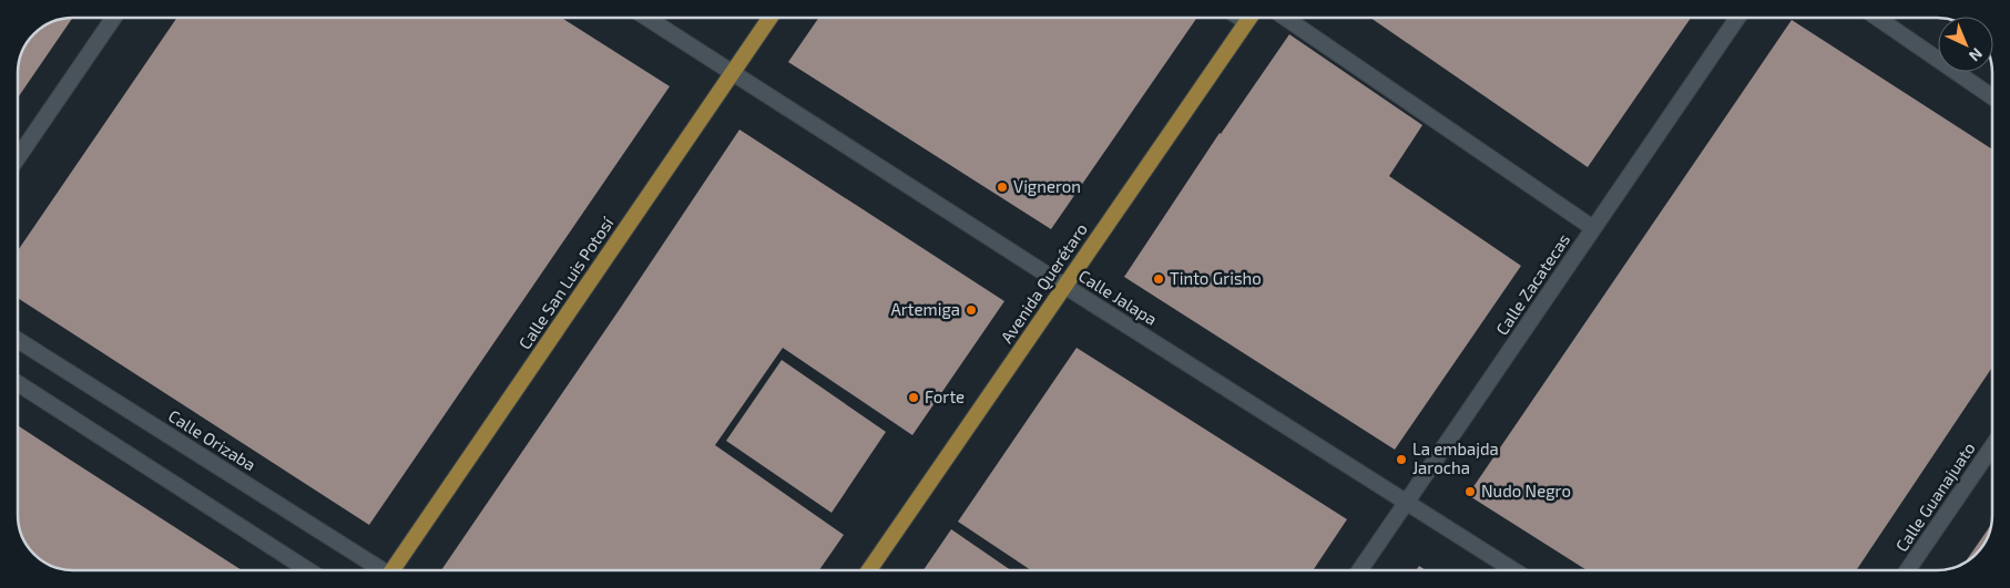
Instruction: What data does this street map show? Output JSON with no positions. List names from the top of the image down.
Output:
{
  "streets": {
    "main road": ["Calle San Luis Potosí", "Avenida Querétaro"],
    "street": [
      "Calle Zacatecas",
      "Calle Jalapa",
      "Calle Orizaba",
      "Calle Guanajuato"
    ]
  },
  "crossings": [
    ["Calle San Luis Potosí", "Calle Jalapa"],
    ["Avenida Querétaro", "Calle Jalapa"],
    ["Calle Zacatecas", "Calle Jalapa"]
  ],
  "places": [
    "Vigneron",
    "Tinto Grisho",
    "Artemiga",
    "Forte",
    "La embajda Jarocha",
    "Nudo Negro"
  ],
  "north": "bottom right"
}
